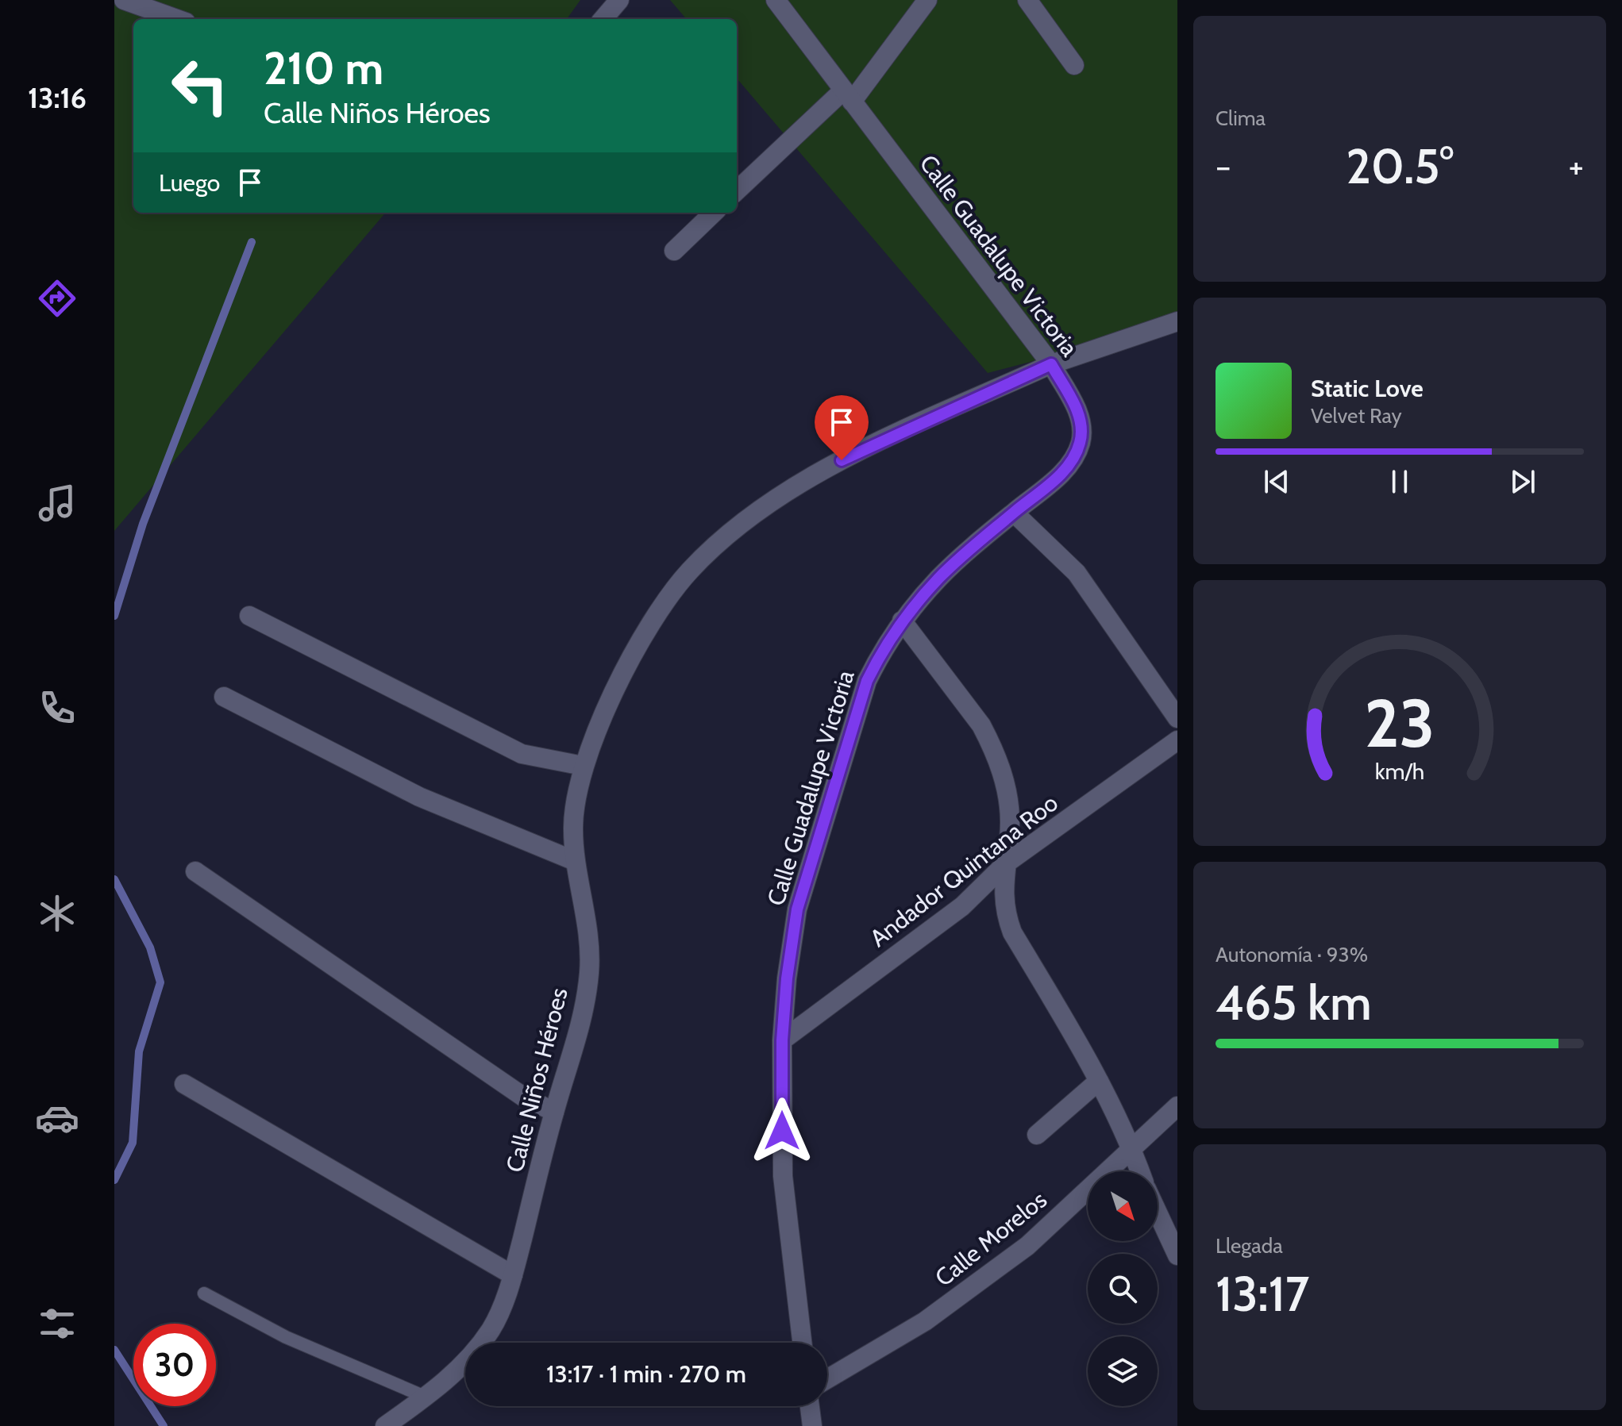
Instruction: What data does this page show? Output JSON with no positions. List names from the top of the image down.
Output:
{
  "streets": {
    "street": [
      "Calle Guadalupe Victoria",
      "Andador Quintana Roo",
      "Calle Niños Héroes",
      "Calle Morelos"
    ]
  },
  "crossings": [
    ["Calle Guadalupe Victoria", "Andador Quintana Roo"],
    ["Calle Guadalupe Victoria", "Calle Niños Héroes"]
  ],
  "north": "bottom right",
  "page": {
    "tabs": "13:16",
    "tile": [
      "Clima",
      ["Autonomía · 93%", "465 km"],
      ["Llegada", "13:17"]
    ],
    "turn": ["210 m", "Calle Niños Héroes"],
    "heat": ["−", "20.5°", "+"],
    "then": "Luego",
    "song": ["Static Love", "Velvet Ray"],
    "limit": "30",
    "trip": "13:17 · 1 min · 270 m",
    "gauge": ["23", "km/h"]
  }
}
